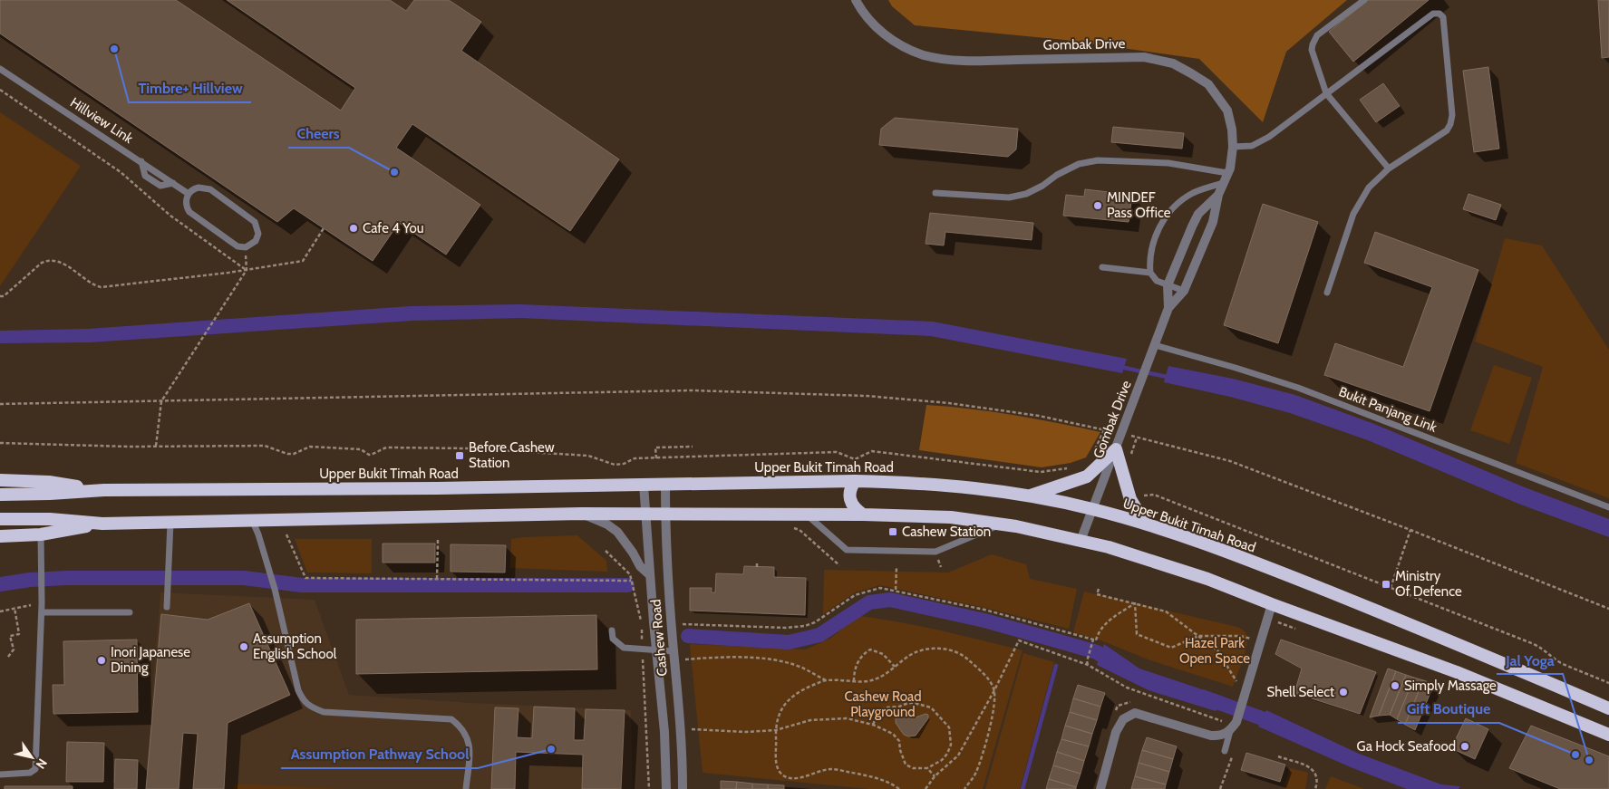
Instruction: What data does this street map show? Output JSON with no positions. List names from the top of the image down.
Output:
{
  "streets": {
    "highway": ["Upper Bukit Timah Road"],
    "street": ["Gombak Drive", "Cashew Road"],
    "lane": ["Hillview Link", "Bukit Panjang Link"]
  },
  "crossings": [
    ["Gombak Drive", "Bukit Panjang Link"],
    ["Gombak Drive", "Upper Bukit Timah Road"],
    ["Upper Bukit Timah Road", "Cashew Road"]
  ],
  "parks": ["Hazel Park Open Space", "Cashew Road Playground"],
  "places": {
    "other": [
      "Timbre+ Hillview",
      "Cheers",
      "MINDEF Pass Office",
      "Cafe 4 You",
      "Assumption English School",
      "Inori Japanese Dining",
      "Simply Massage",
      "Shell Select",
      "Ga Hock Seafood",
      "Assumption Pathway School",
      "Gift Boutique",
      "Jal Yoga"
    ],
    "transit": ["Before Cashew Station", "Cashew Station", "Ministry Of Defence"]
  },
  "north": "bottom right"
}
